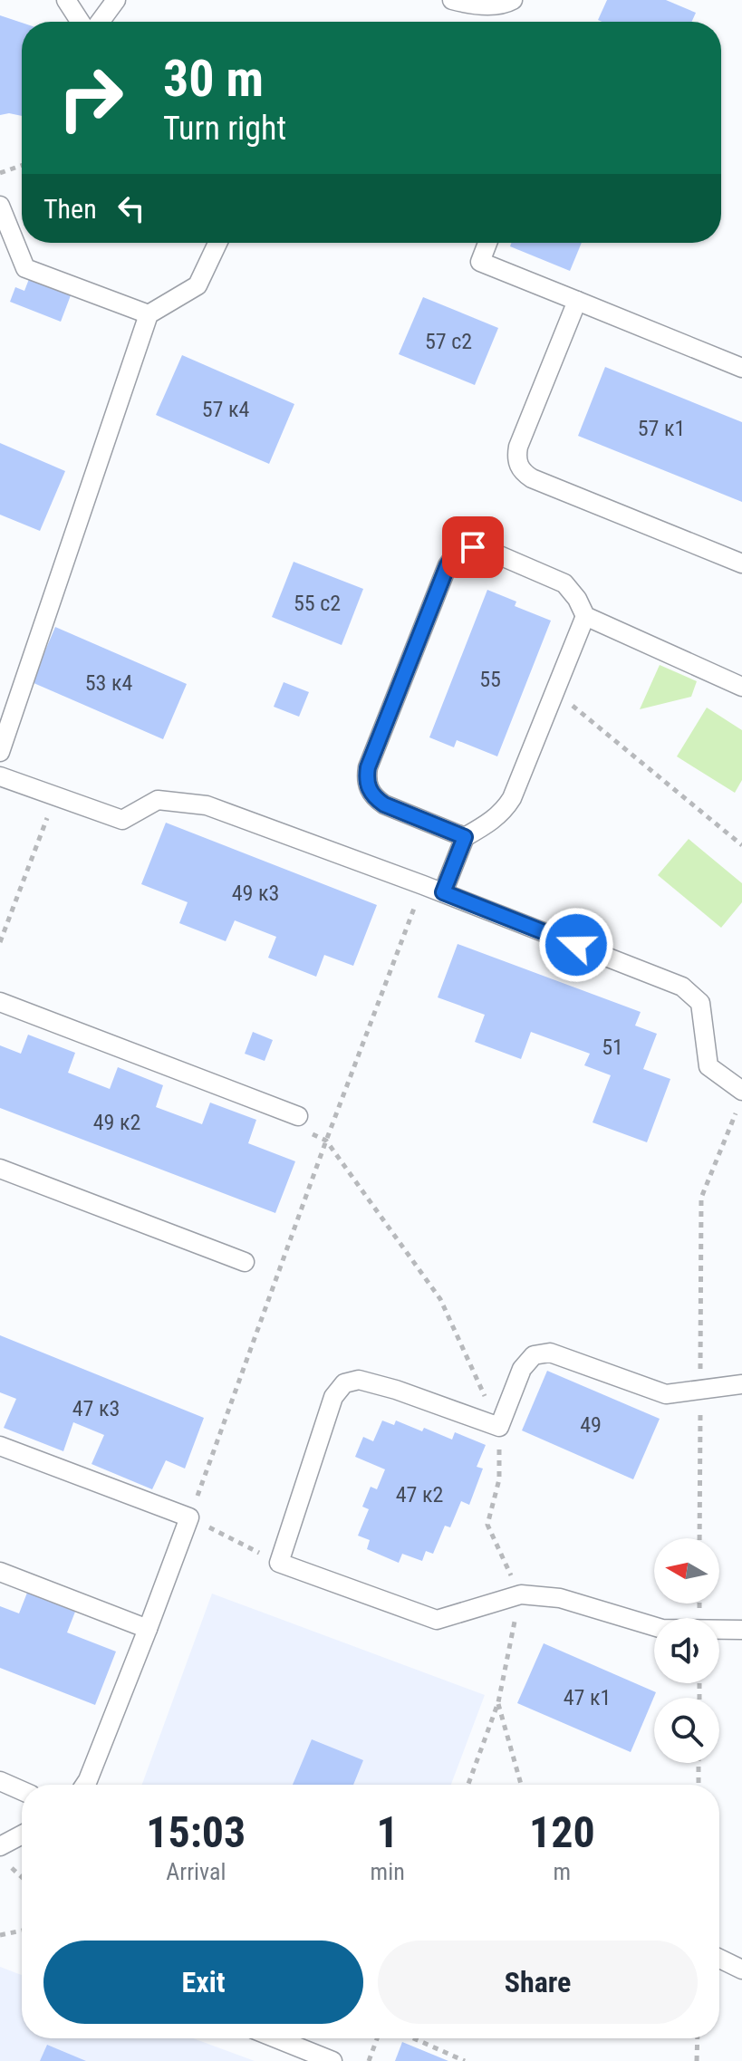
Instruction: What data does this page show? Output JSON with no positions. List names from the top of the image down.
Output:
{
  "house_numbers": [
    "57 с2",
    "57 к4",
    "57 к1",
    "55 с2",
    "55",
    "53 к4",
    "49 к3",
    "51",
    "49 к2",
    "47 к3",
    "49",
    "47 к2",
    "47 к1"
  ],
  "north": "left",
  "page": {
    "turn": ["30 m", "Turn right"],
    "then": "Then",
    "eta": [
      "15:03",
      "Arrival",
      "1",
      "min",
      "120",
      "m"
    ],
    "buttons": ["Exit", "Share"]
  }
}
